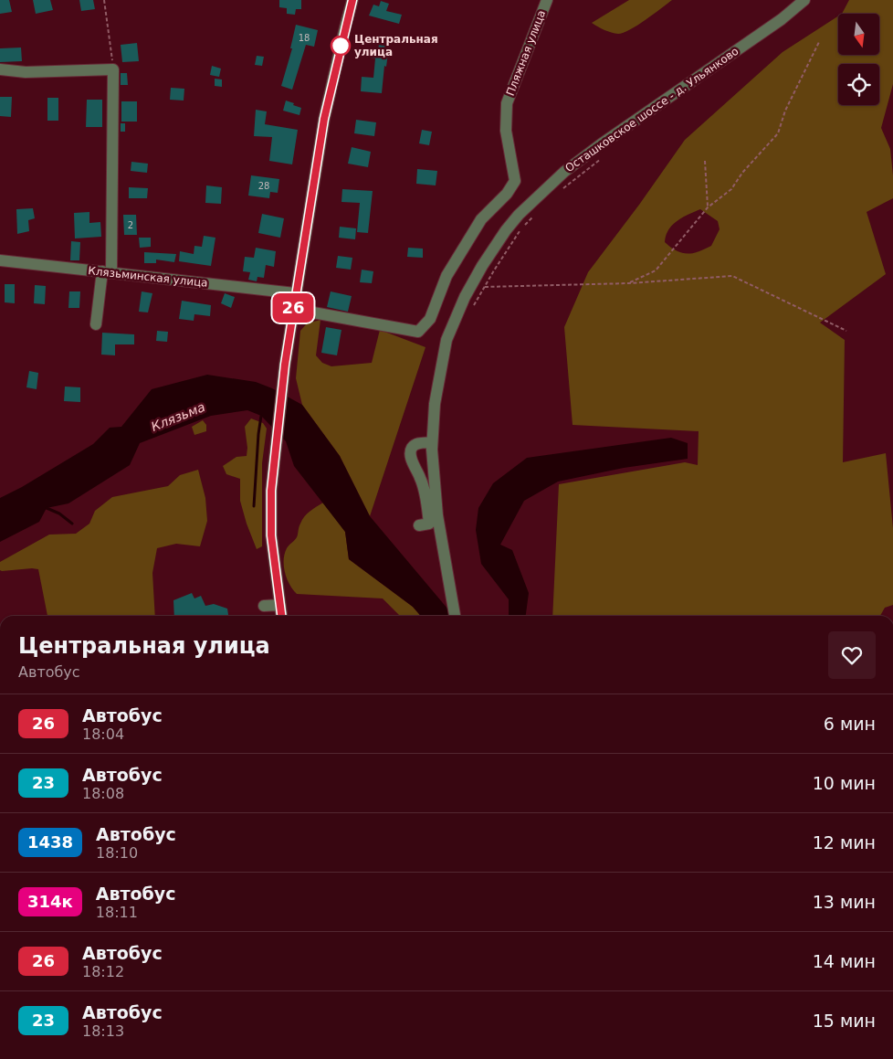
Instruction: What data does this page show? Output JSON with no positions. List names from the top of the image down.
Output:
{
  "streets": {
    "street": ["Пляжная улица", "Осташковское шоссе - д. Ульянково", "Клязьминская улица"]
  },
  "water": ["Клязьма"],
  "places": ["Центральная улица"],
  "lines": ["bus line 26"],
  "house_numbers": ["18", "28", "2"],
  "north": "bottom",
  "page": {
    "on_map": "26",
    "heading": ["Центральная улица", "Автобус"],
    "list": [
      {
        "mark": "26",
        "name": "Автобус",
        "note": "18:04",
        "value": "6 мин"
      },
      {
        "mark": "23",
        "name": "Автобус",
        "note": "18:08",
        "value": "10 мин"
      },
      {
        "mark": "1438",
        "name": "Автобус",
        "note": "18:10",
        "value": "12 мин"
      },
      {
        "mark": "314к",
        "name": "Автобус",
        "note": "18:11",
        "value": "13 мин"
      },
      {
        "mark": "26",
        "name": "Автобус",
        "note": "18:12",
        "value": "14 мин"
      },
      {
        "mark": "23",
        "name": "Автобус",
        "note": "18:13",
        "value": "15 мин"
      }
    ]
  }
}
